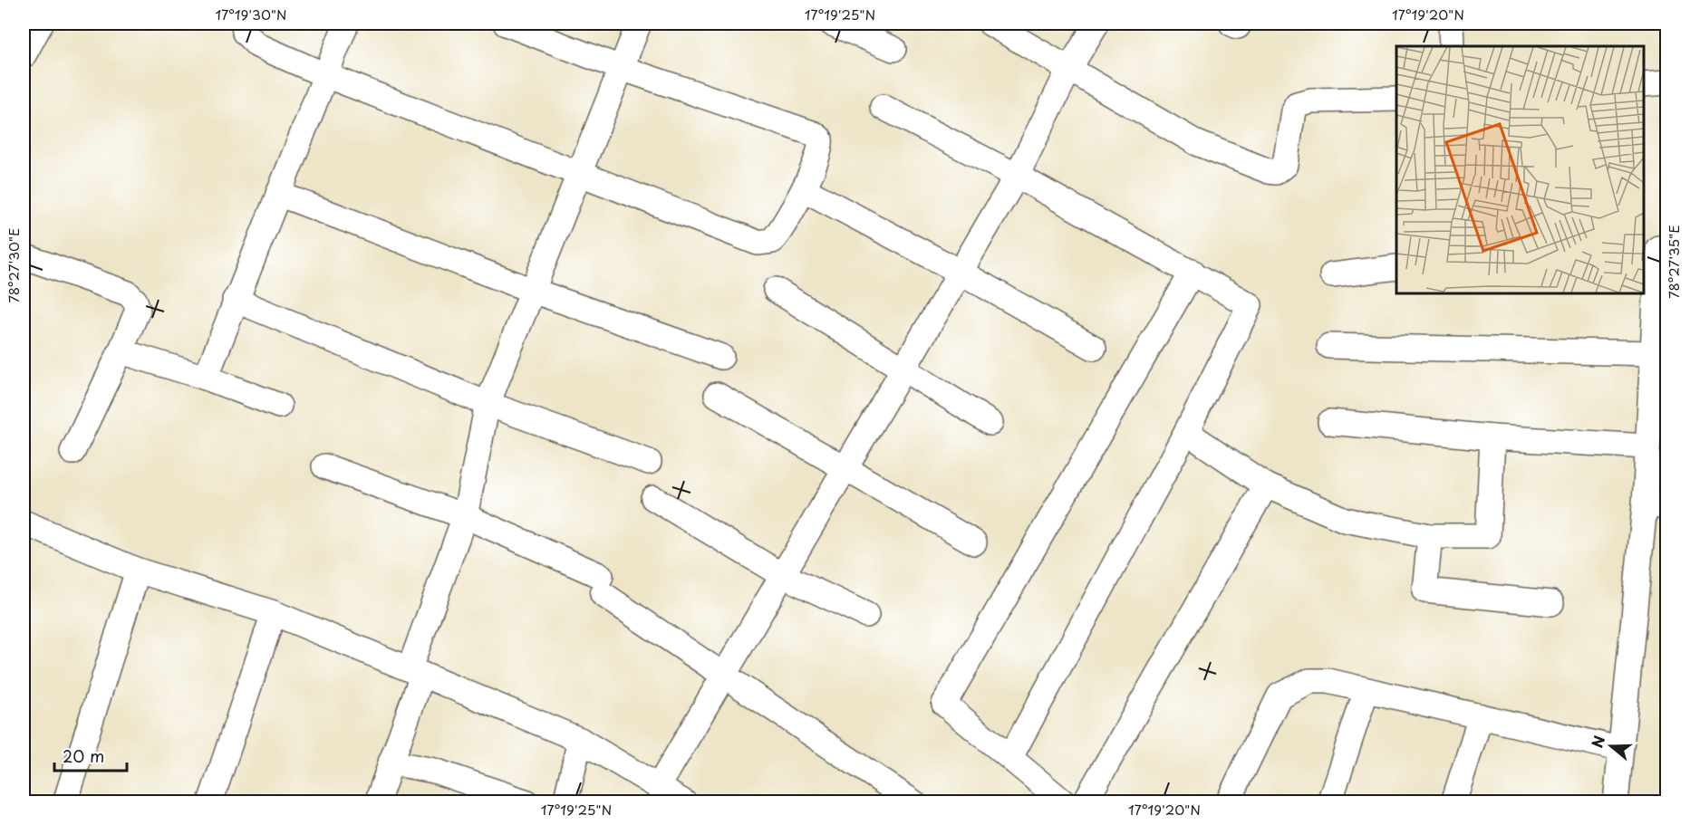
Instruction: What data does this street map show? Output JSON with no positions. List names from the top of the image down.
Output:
{
  "scale_bar": "20 m",
  "north": "left",
  "coordinates": [
    "17°19'30\"N",
    "17°19'25\"N",
    "17°19'20\"N",
    "78°27'35\"E",
    "78°27'30\"E"
  ]
}
